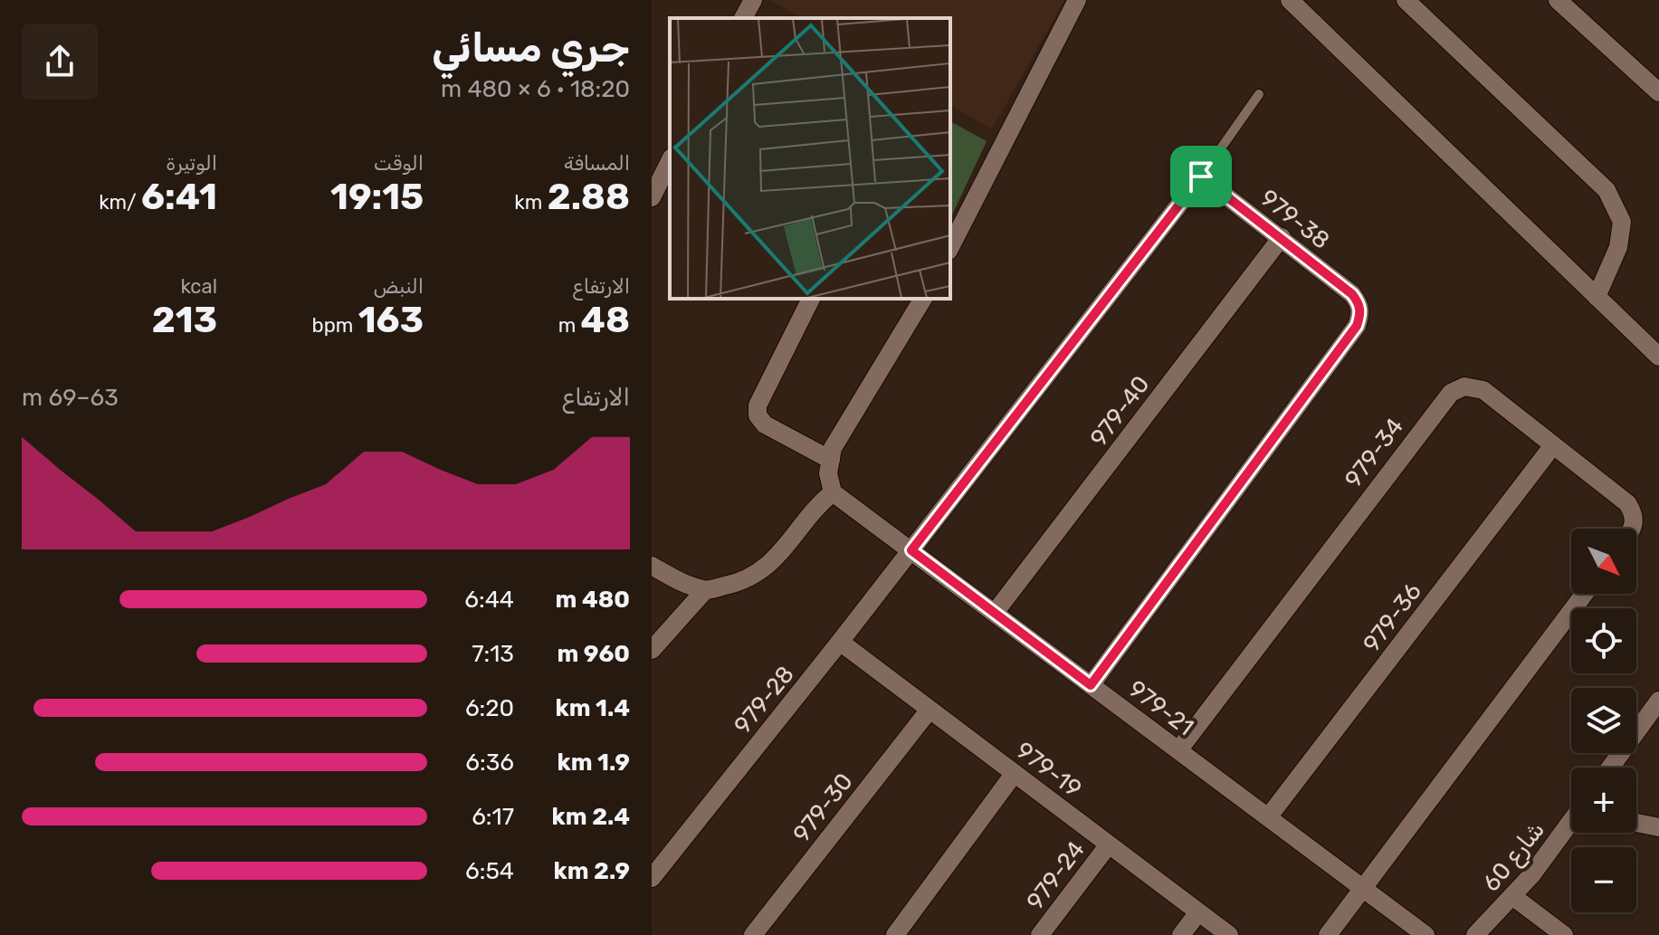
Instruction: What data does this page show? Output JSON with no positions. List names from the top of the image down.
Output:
{
  "streets": {
    "street": [
      "979-38",
      "979-40",
      "979-34",
      "979-36",
      "979-28",
      "979-21",
      "979-19",
      "979-30",
      "شارع 60",
      "979-24"
    ]
  },
  "crossings": [
    ["979-38", "979-40"],
    ["979-38", "979-21"],
    ["979-40", "979-21"],
    ["979-34", "979-36"],
    ["979-34", "979-21"],
    ["979-36", "979-21"],
    ["979-28", "979-21"],
    ["979-28", "979-19"],
    ["979-19", "979-30"],
    ["979-19", "979-24"]
  ],
  "north": "bottom right",
  "page": {
    "heading": ["جري مسائي", "18:20 · 6 × 480 m"],
    "stats": [
      ["المسافة", "2.88 km"],
      ["الوقت", "19:15"],
      ["الوتيرة", "6:41 /km"],
      ["الارتفاع", "48 m"],
      ["النبض", "163 bpm"],
      ["kcal", "213"]
    ],
    "chart": ["الارتفاع", "63–69 m"],
    "map_buttons": ["+", "−"],
    "list": [
      {
        "name": "480 m",
        "note": "6:44"
      },
      {
        "name": "960 m",
        "note": "7:13"
      },
      {
        "name": "1.4 km",
        "note": "6:20"
      },
      {
        "name": "1.9 km",
        "note": "6:36"
      },
      {
        "name": "2.4 km",
        "note": "6:17"
      },
      {
        "name": "2.9 km",
        "note": "6:54"
      }
    ]
  }
}
